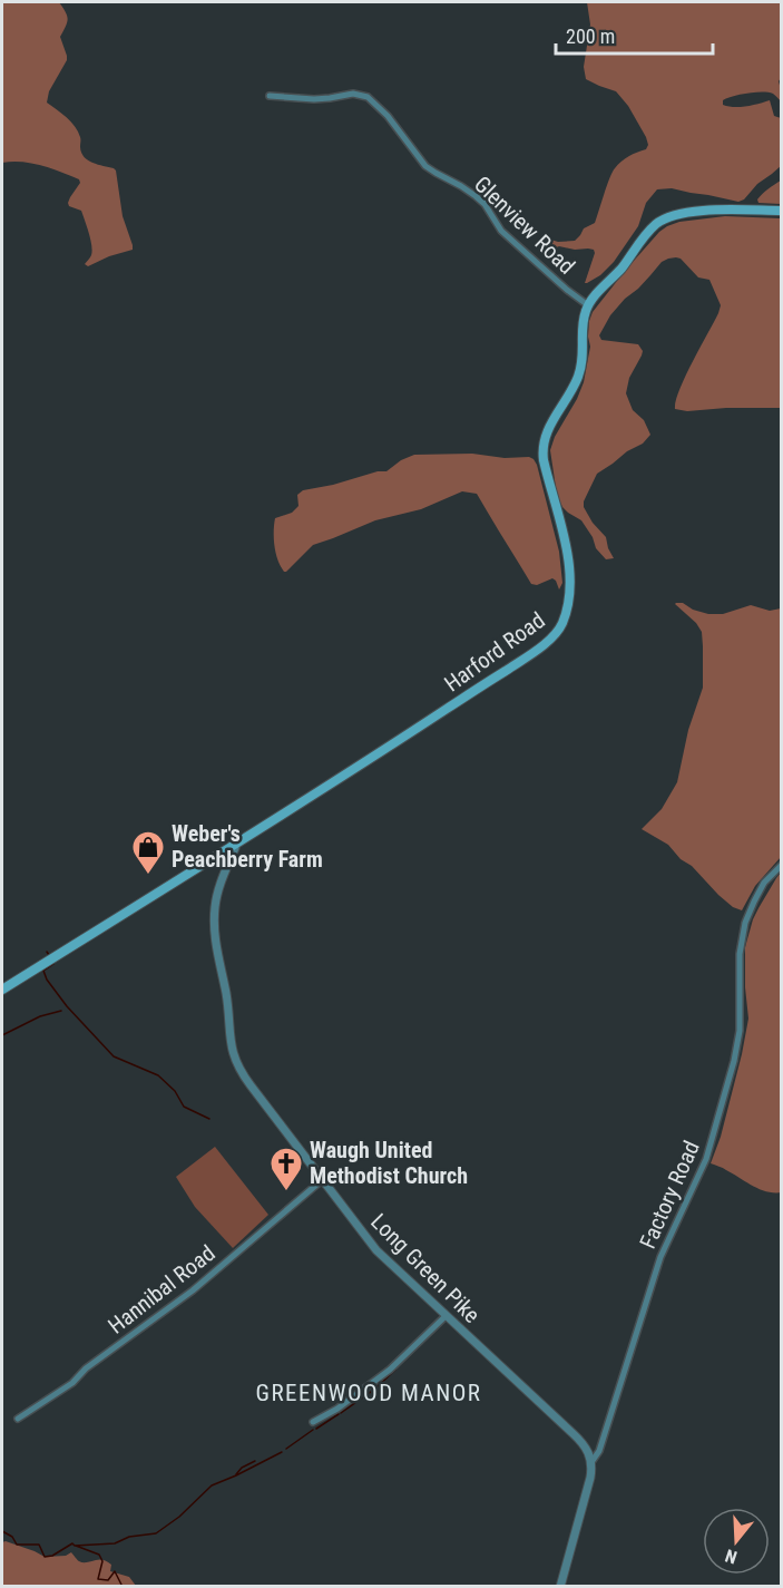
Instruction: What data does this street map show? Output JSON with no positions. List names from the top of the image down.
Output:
{
  "streets": {
    "main road": ["Harford Road"],
    "street": [
      "Glenview Road",
      "Factory Road",
      "Long Green Pike",
      "Hannibal Road"
    ]
  },
  "crossings": [
    ["Glenview Road", "Harford Road"],
    ["Harford Road", "Long Green Pike"],
    ["Factory Road", "Long Green Pike"],
    ["Long Green Pike", "Hannibal Road"]
  ],
  "districts": ["GREENWOOD MANOR"],
  "places": {
    "shop": ["Weber's Peachberry Farm"],
    "church": ["Waugh United Methodist Church"]
  },
  "scale_bar": "200 m",
  "north": "bottom"
}
